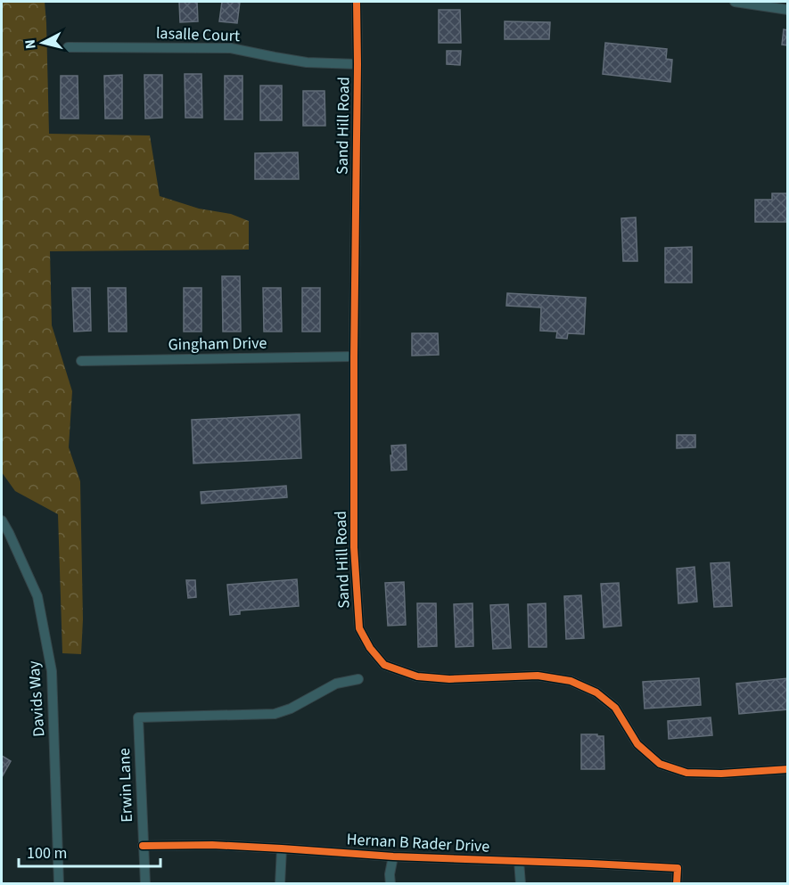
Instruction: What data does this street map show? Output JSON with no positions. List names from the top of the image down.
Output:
{
  "streets": {
    "street": [
      "lasalle Court",
      "Sand Hill Road",
      "Gingham Drive",
      "Davids Way",
      "Erwin Lane",
      "Hernan B Rader Drive"
    ]
  },
  "crossings": [
    ["lasalle Court", "Sand Hill Road"],
    ["Sand Hill Road", "Gingham Drive"],
    ["Erwin Lane", "Hernan B Rader Drive"]
  ],
  "scale_bar": "100 m",
  "north": "left"
}
